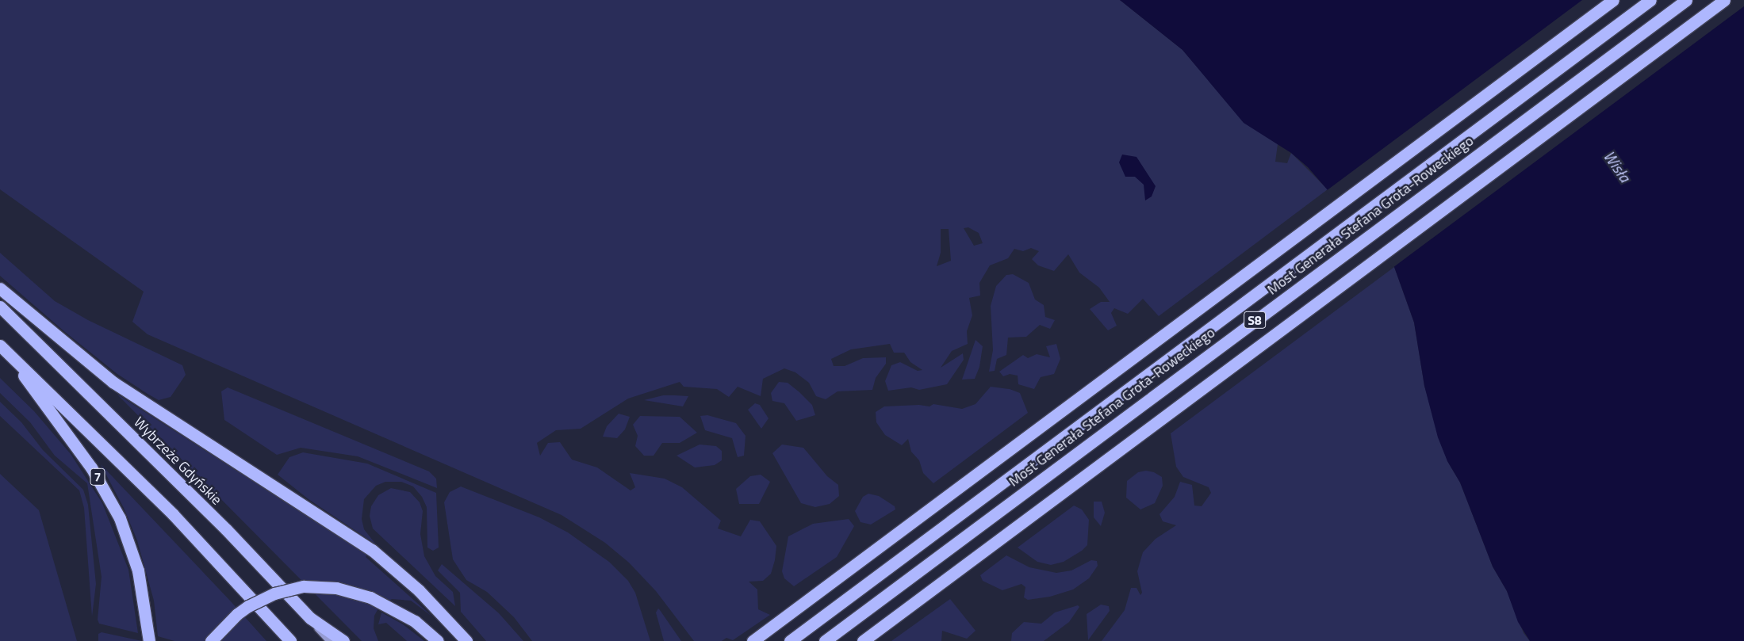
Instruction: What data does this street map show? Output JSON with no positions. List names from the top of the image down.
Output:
{
  "streets": {
    "highway": [
      "Most Generała Stefana Grota-Roweckiego",
      "S8",
      "Wybrzeże Gdyńskie",
      "7"
    ]
  },
  "water": ["Wisła"]
}
